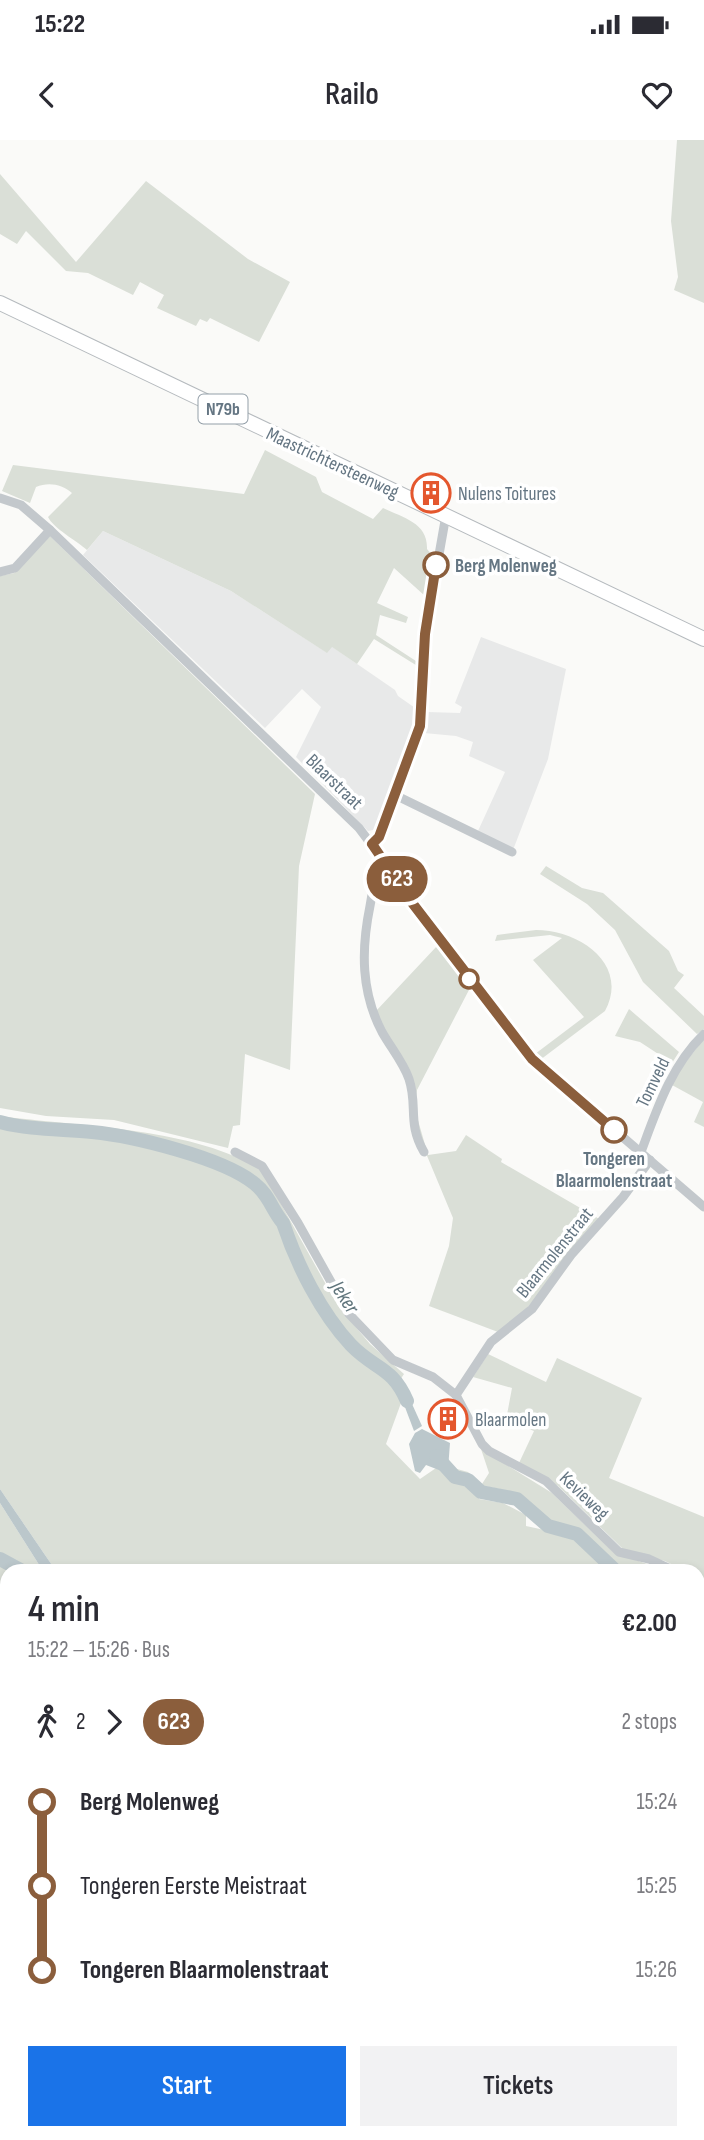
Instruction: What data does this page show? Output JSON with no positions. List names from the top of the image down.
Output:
{
  "streets": {
    "main road": ["N79b", "Maastrichtersteenweg"],
    "street": [
      "Blaarstraat",
      "Tomveld",
      "Blaarmolenstraat",
      "Kevieweg"
    ]
  },
  "crossings": [
    ["Blaarstraat", "Tomveld"],
    ["Blaarstraat", "Blaarmolenstraat"],
    ["Blaarmolenstraat", "Kevieweg"]
  ],
  "water": ["Jeker"],
  "places": {
    "building": ["Nulens Toitures", "Blaarmolen"],
    "other": ["Berg Molenweg", "Tongeren Blaarmolenstraat"]
  },
  "lines": ["bus line 623"],
  "page": {
    "status": "15:22",
    "header": "Railo",
    "on_map": "623",
    "heading": ["4 min", "15:22 – 15:26 · Bus", "€2.00"],
    "legs": ["2", "623", "2 stops"],
    "list": [
      {
        "name": "Berg Molenweg",
        "value": "15:24"
      },
      {
        "name": "Tongeren Eerste Meistraat",
        "value": "15:25"
      },
      {
        "name": "Tongeren Blaarmolenstraat",
        "value": "15:26"
      }
    ],
    "buttons": ["Start", "Tickets"]
  }
}
